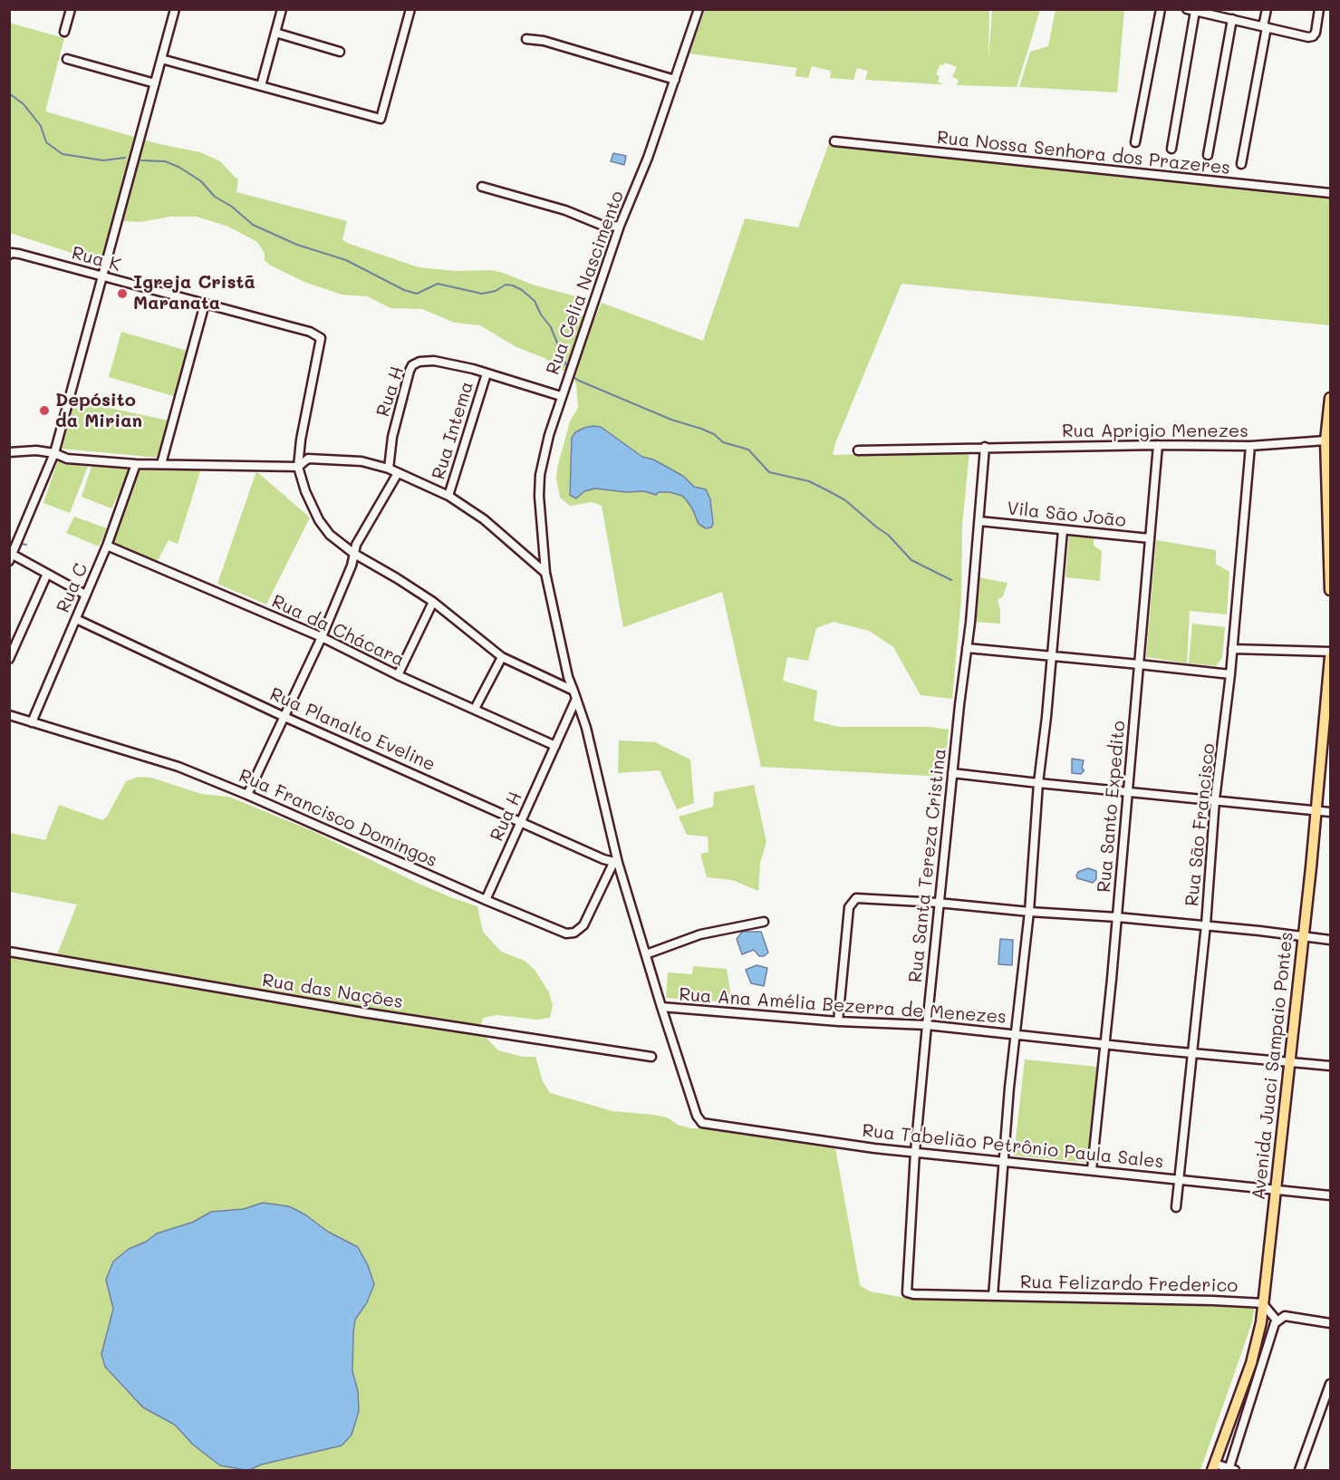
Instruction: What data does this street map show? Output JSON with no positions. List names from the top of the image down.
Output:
{
  "streets": {
    "main road": ["Avenida Juaci Sampaio Pontes"],
    "street": [
      "Rua Nossa Senhora dos Prazeres",
      "Rua K",
      "Rua Celia Nascimento",
      "Rua H",
      "Rua Intema",
      "Rua Aprigio Menezes",
      "Vila São João",
      "Rua C",
      "Rua da Chácara",
      "Rua Planalto Eveline",
      "Rua Santo Expedito",
      "Rua Francisco Domingos",
      "Rua São Francisco",
      "Rua Santa Tereza Cristina",
      "Rua das Nações",
      "Rua Ana Amélia Bezerra de Menezes",
      "Rua Tabelião Petrônio Paula Sales",
      "Rua Felizardo Frederico"
    ]
  },
  "crossings": [
    ["Rua Celia Nascimento", "Rua H"],
    ["Rua Celia Nascimento", "Rua Ana Amélia Bezerra de Menezes"],
    ["Rua H", "Rua Intema"],
    ["Rua H", "Rua da Chácara"],
    ["Rua H", "Rua Planalto Eveline"],
    ["Rua H", "Rua Francisco Domingos"],
    ["Rua H", "Rua Ana Amélia Bezerra de Menezes"],
    ["Rua Aprigio Menezes", "Rua Santo Expedito"],
    ["Rua Aprigio Menezes", "Rua São Francisco"],
    ["Rua Aprigio Menezes", "Rua Santa Tereza Cristina"],
    ["Vila São João", "Rua Santo Expedito"],
    ["Vila São João", "Rua Santa Tereza Cristina"],
    ["Rua C", "Rua da Chácara"],
    ["Rua C", "Rua Planalto Eveline"],
    ["Rua C", "Rua Francisco Domingos"],
    ["Rua Planalto Eveline", "Rua Francisco Domingos"],
    ["Rua Planalto Eveline", "Rua Ana Amélia Bezerra de Menezes"],
    ["Rua Santo Expedito", "Rua Ana Amélia Bezerra de Menezes"],
    ["Rua Santo Expedito", "Rua Tabelião Petrônio Paula Sales"],
    ["Rua Francisco Domingos", "Rua Ana Amélia Bezerra de Menezes"],
    ["Rua São Francisco", "Rua Ana Amélia Bezerra de Menezes"],
    ["Rua São Francisco", "Rua Tabelião Petrônio Paula Sales"],
    ["Rua Santa Tereza Cristina", "Rua Ana Amélia Bezerra de Menezes"],
    ["Rua Santa Tereza Cristina", "Rua Tabelião Petrônio Paula Sales"],
    ["Rua Santa Tereza Cristina", "Rua Felizardo Frederico"],
    ["Rua Ana Amélia Bezerra de Menezes", "Avenida Juaci Sampaio Pontes"],
    ["Rua Ana Amélia Bezerra de Menezes", "Rua Tabelião Petrônio Paula Sales"],
    ["Avenida Juaci Sampaio Pontes", "Rua Tabelião Petrônio Paula Sales"],
    ["Avenida Juaci Sampaio Pontes", "Rua Felizardo Frederico"],
    ["Rua Tabelião Petrônio Paula Sales", "Rua Felizardo Frederico"]
  ],
  "places": ["Igreja Cristã Maranata", "Depósito da Mirian"]
}
